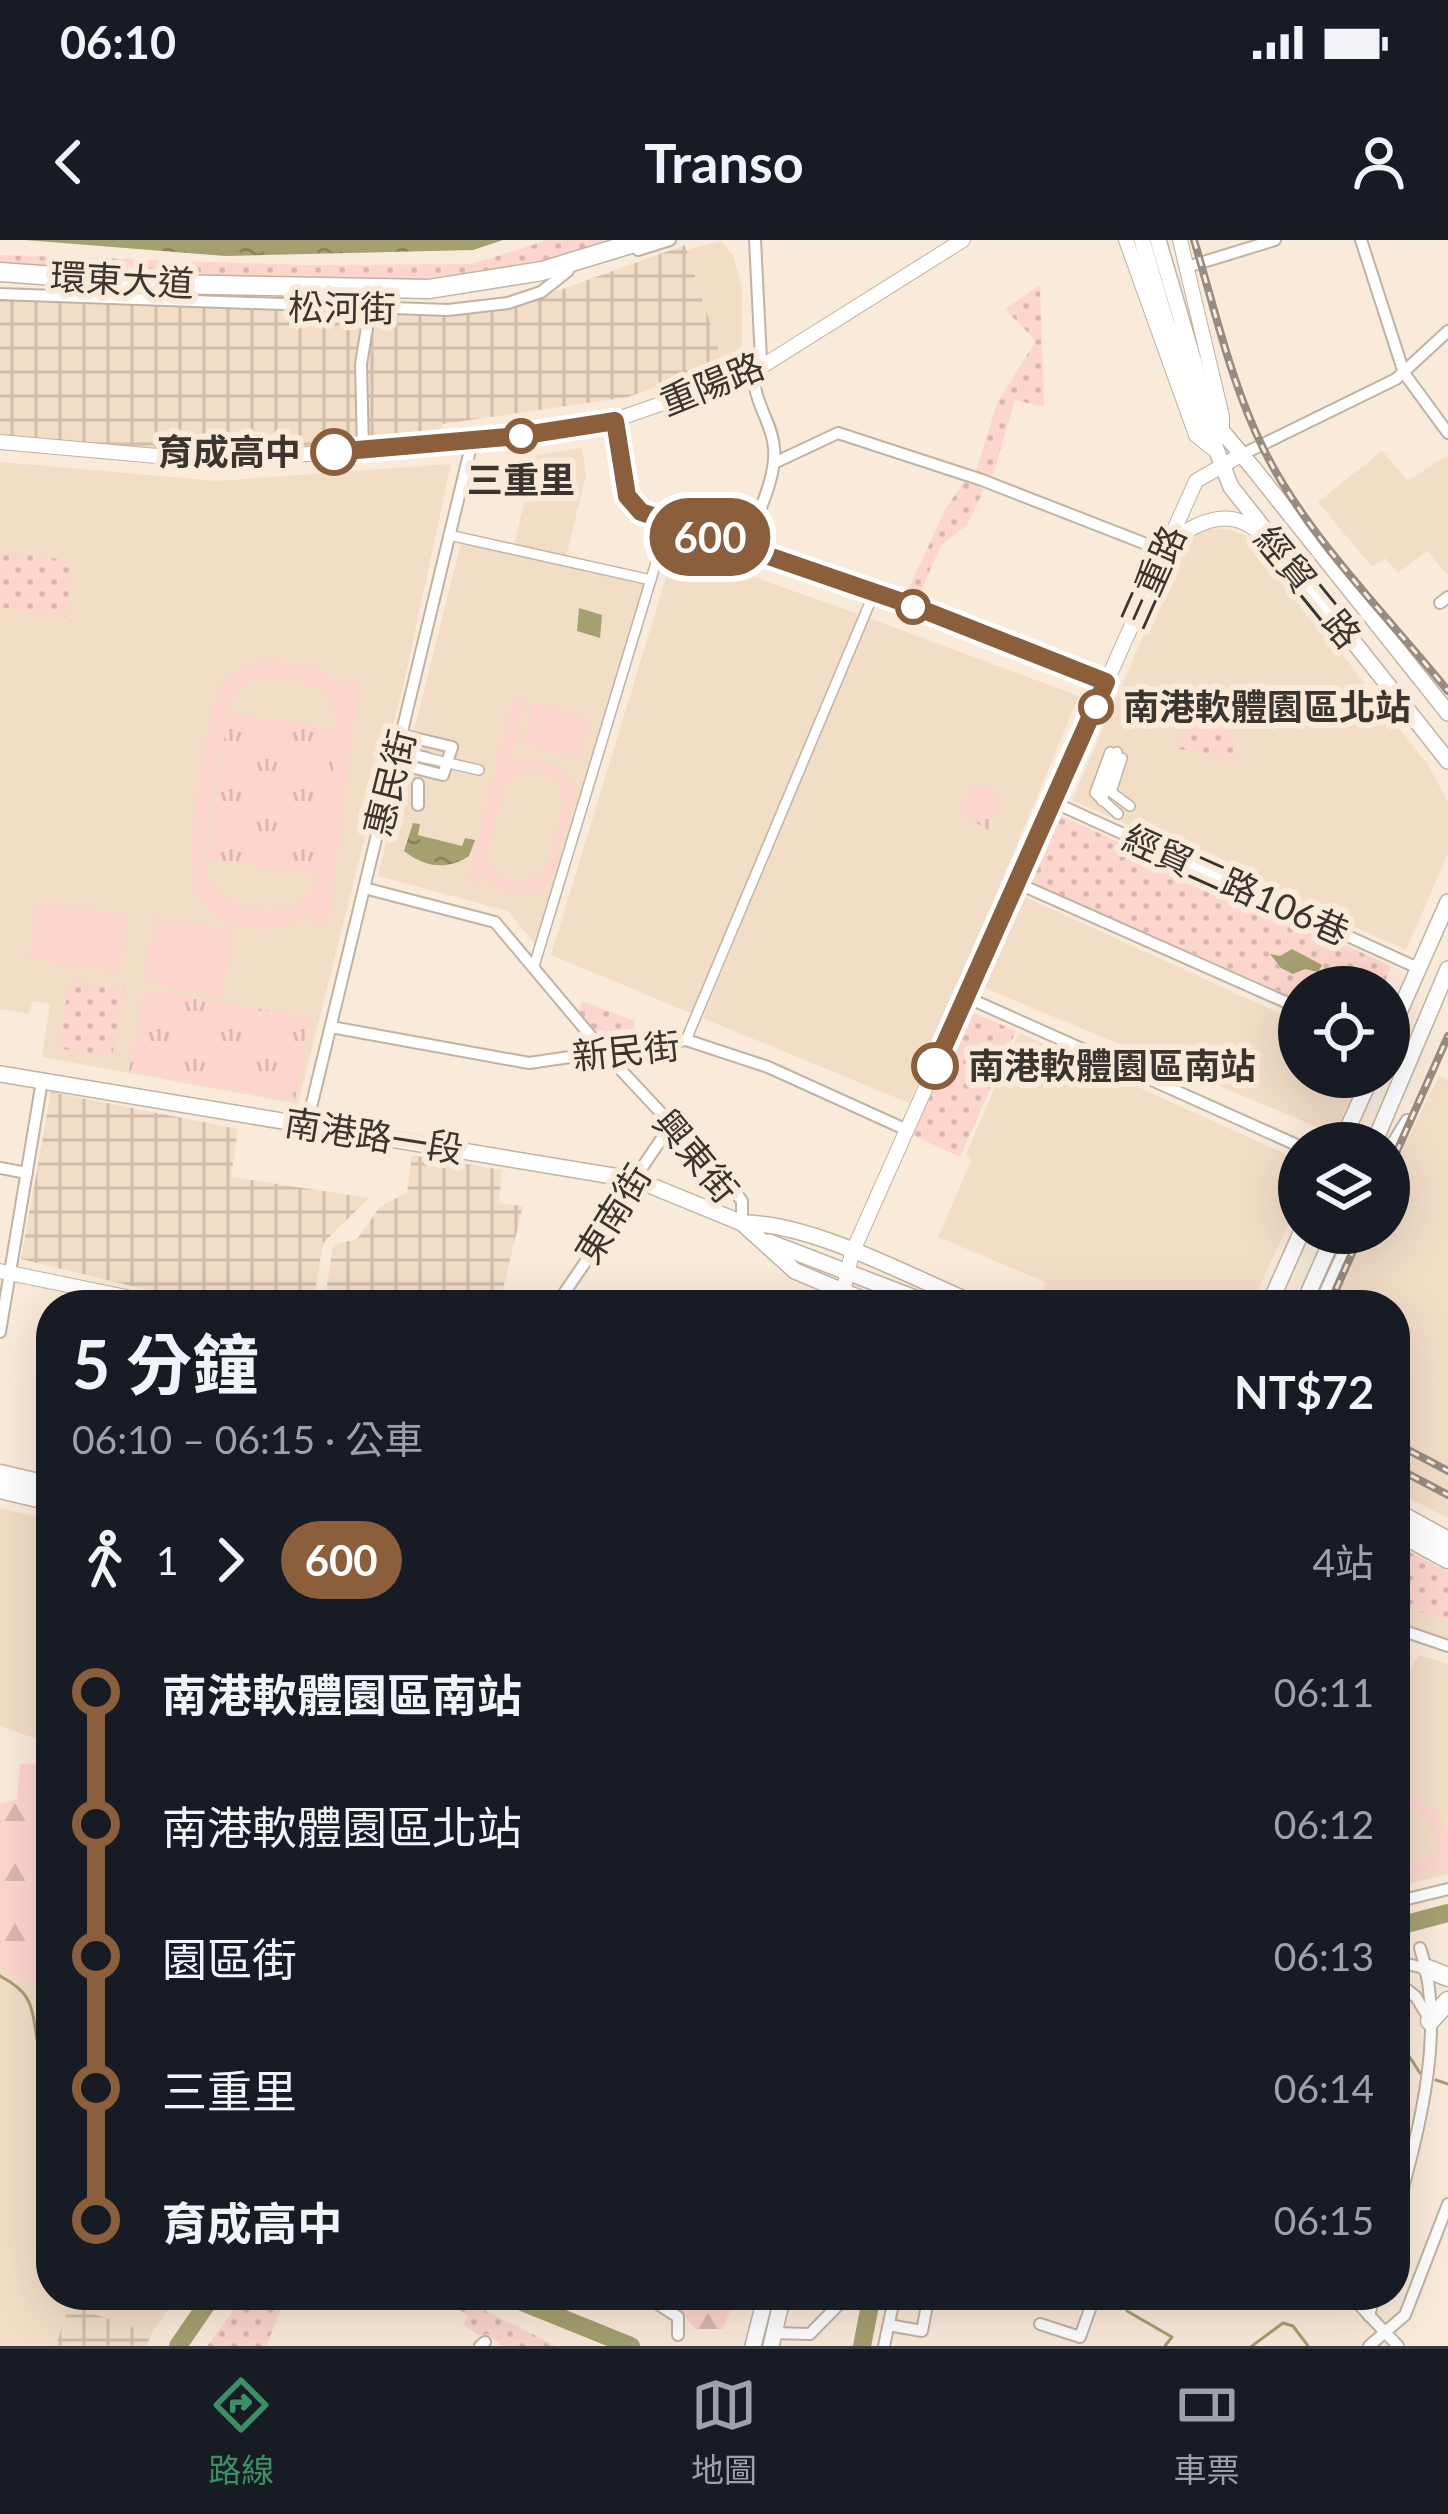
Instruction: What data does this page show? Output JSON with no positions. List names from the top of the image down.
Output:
{
  "streets": {
    "main road": ["環東大道", "經貿二路", "南港路一段"],
    "street": [
      "松河街",
      "重陽路",
      "三重路",
      "惠民街",
      "經貿二路106巷",
      "新民街",
      "興東街",
      "東南街"
    ]
  },
  "crossings": [
    ["重陽路", "惠民街"],
    ["三重路", "經貿二路"],
    ["三重路", "經貿二路106巷"],
    ["三重路", "新民街"],
    ["三重路", "南港路一段"],
    ["惠民街", "新民街"],
    ["惠民街", "南港路一段"],
    ["惠民街", "興東街"],
    ["新民街", "興東街"],
    ["南港路一段", "興東街"],
    ["南港路一段", "東南街"],
    ["興東街", "東南街"]
  ],
  "places": [
    "三重里",
    "育成高中",
    "南港軟體園區北站",
    "南港軟體園區南站"
  ],
  "lines": ["bus line 600"],
  "page": {
    "status": "06:10",
    "header": "Transo",
    "on_map": "600",
    "heading": ["5 分鐘", "06:10 – 06:15 · 公車", "NT$72"],
    "legs": ["1", "600", "4站"],
    "list": [
      {
        "name": "南港軟體園區南站",
        "value": "06:11"
      },
      {
        "name": "南港軟體園區北站",
        "value": "06:12"
      },
      {
        "name": "園區街",
        "value": "06:13"
      },
      {
        "name": "三重里",
        "value": "06:14"
      },
      {
        "name": "育成高中",
        "value": "06:15"
      }
    ],
    "tabs": ["路線", "地圖", "車票"]
  }
}
